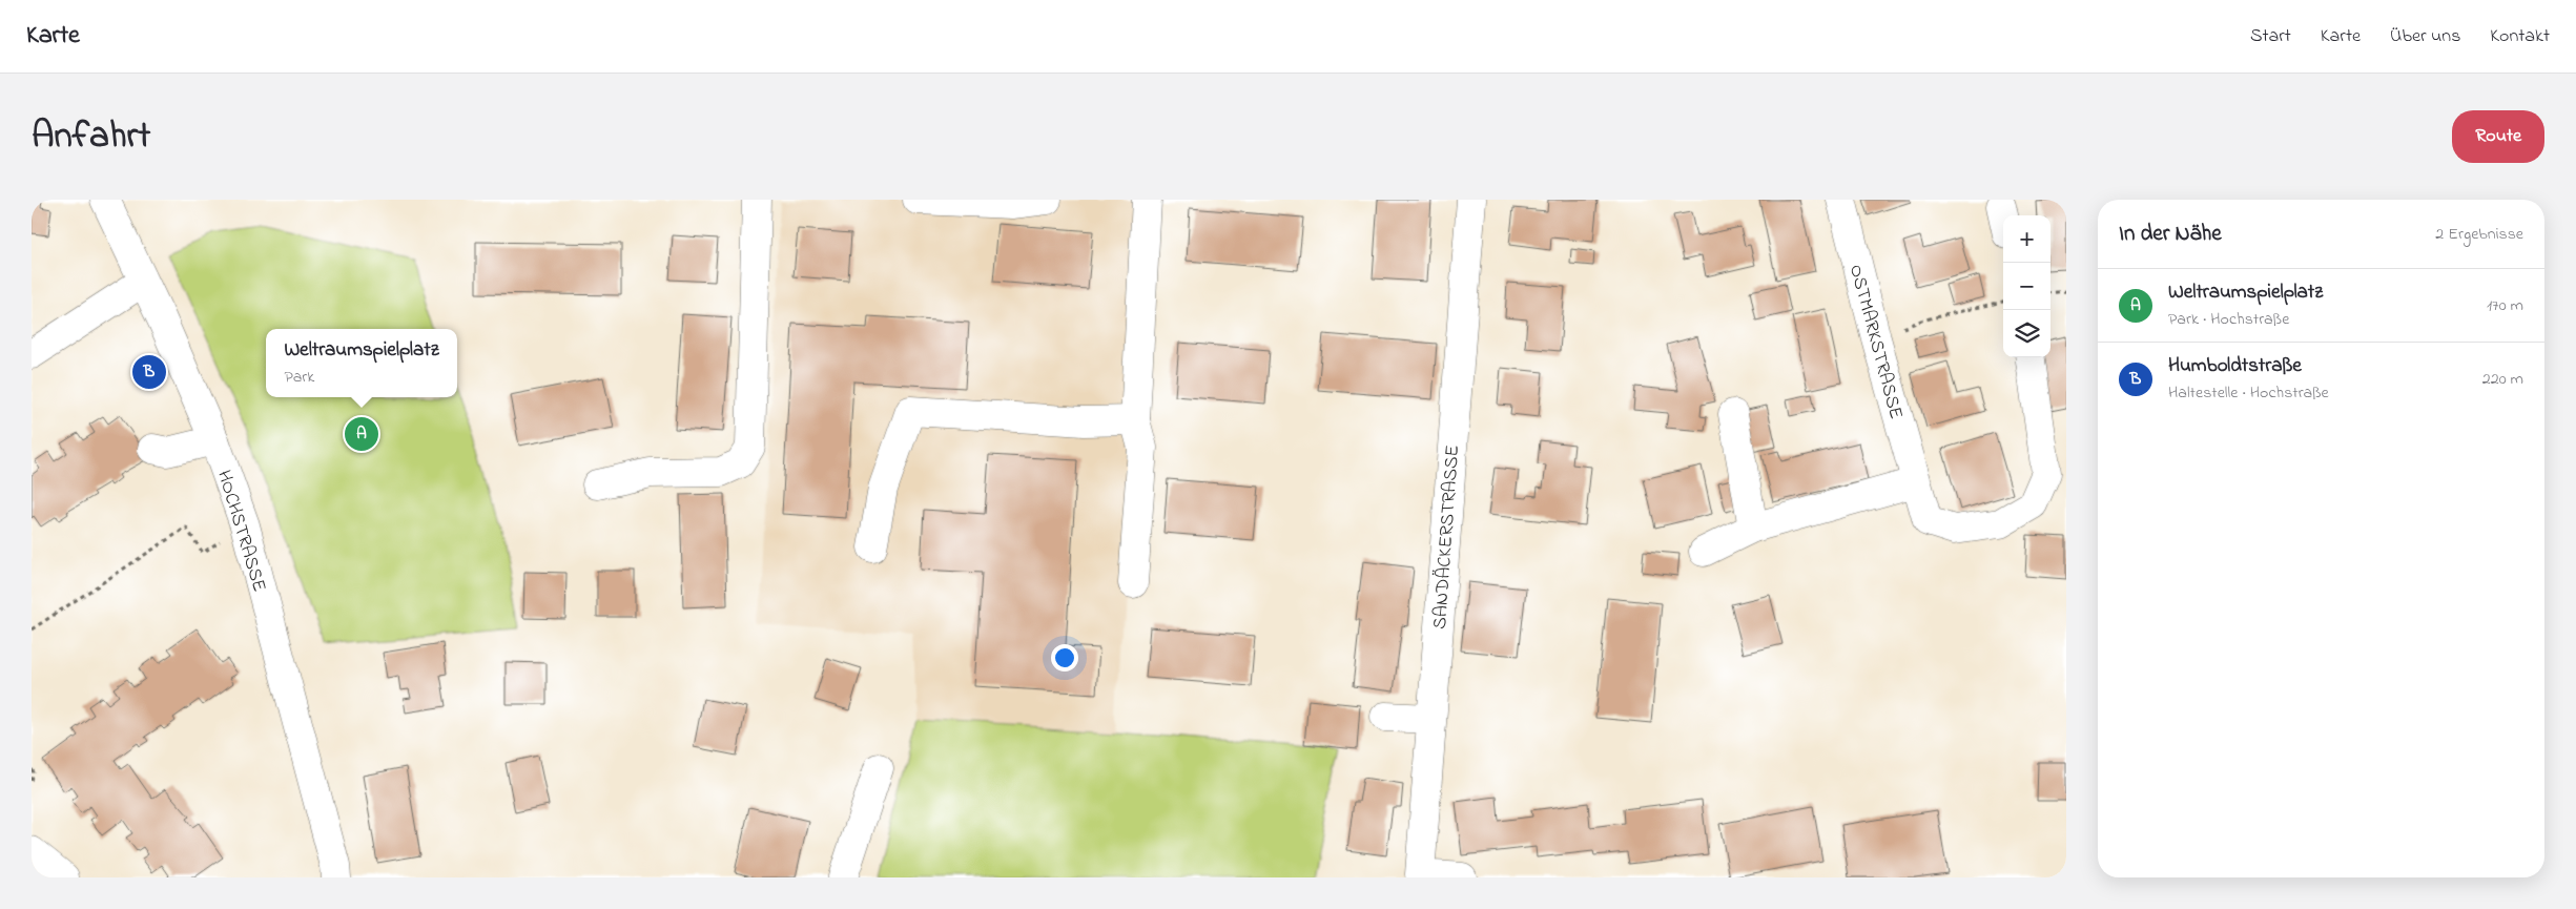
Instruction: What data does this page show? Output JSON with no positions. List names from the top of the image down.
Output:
{
  "streets": {
    "street": ["OSTMARKSTRASSE", "HOCHSTRASSE", "SANDÄCKERSTRASSE"]
  },
  "page": {
    "header": "Karte",
    "nav": [
      "Start",
      "Karte",
      "Über uns",
      "Kontakt"
    ],
    "title": "Anfahrt",
    "buttons": "Route",
    "heading": ["In der Nähe", "2 Ergebnisse"],
    "map_buttons": ["+", "−"],
    "list": [
      {
        "mark": "A",
        "name": "Weltraumspielplatz",
        "note": "Park · Hochstraße",
        "value": "170 m"
      },
      {
        "mark": "B",
        "name": "Humboldtstraße",
        "note": "Haltestelle · Hochstraße",
        "value": "220 m"
      }
    ],
    "popup": ["Weltraumspielplatz", "Park"],
    "pins": ["B", "A"]
  }
}
